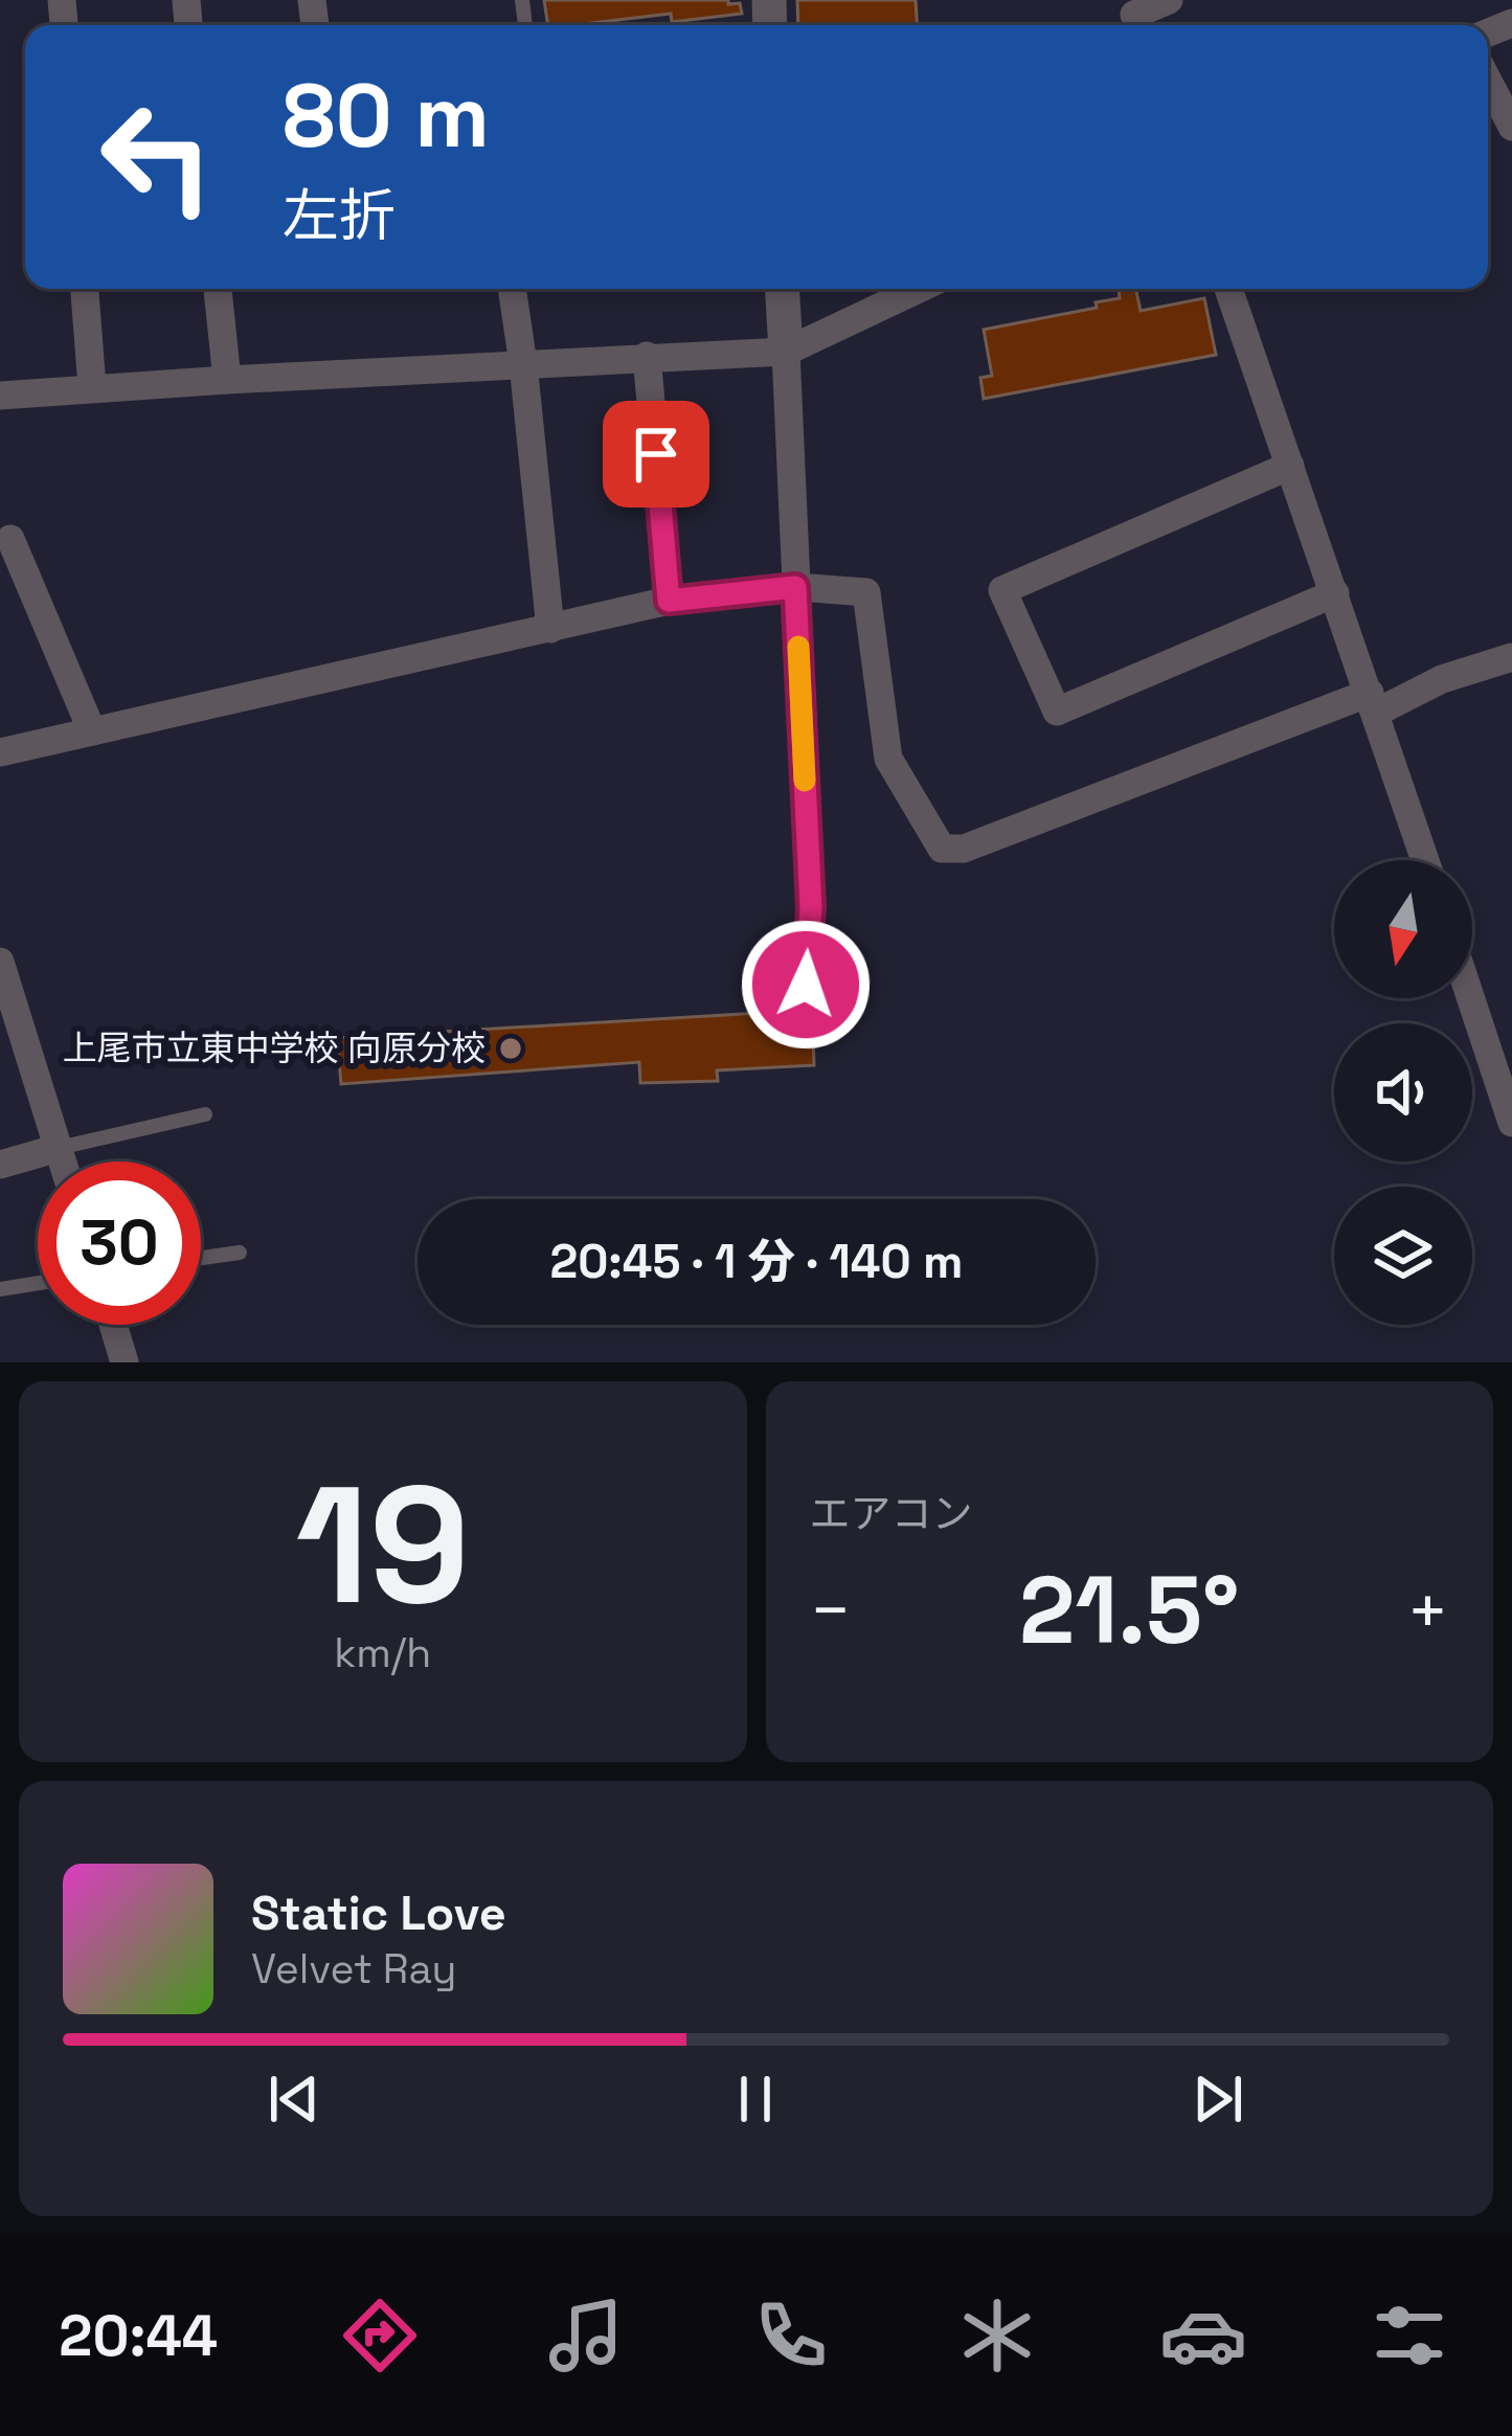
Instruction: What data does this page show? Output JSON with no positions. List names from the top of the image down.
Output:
{
  "places": ["上尾市立東中学校 向原分校"],
  "north": "bottom",
  "page": {
    "turn": ["80 m", "左折"],
    "limit": "30",
    "trip": "20:45 · 1 分 · 140 m",
    "tile": [
      ["19", "km/h"],
      "エアコン"
    ],
    "heat": ["−", "21.5°", "+"],
    "song": ["Static Love", "Velvet Ray"],
    "tabs": "20:44"
  }
}
